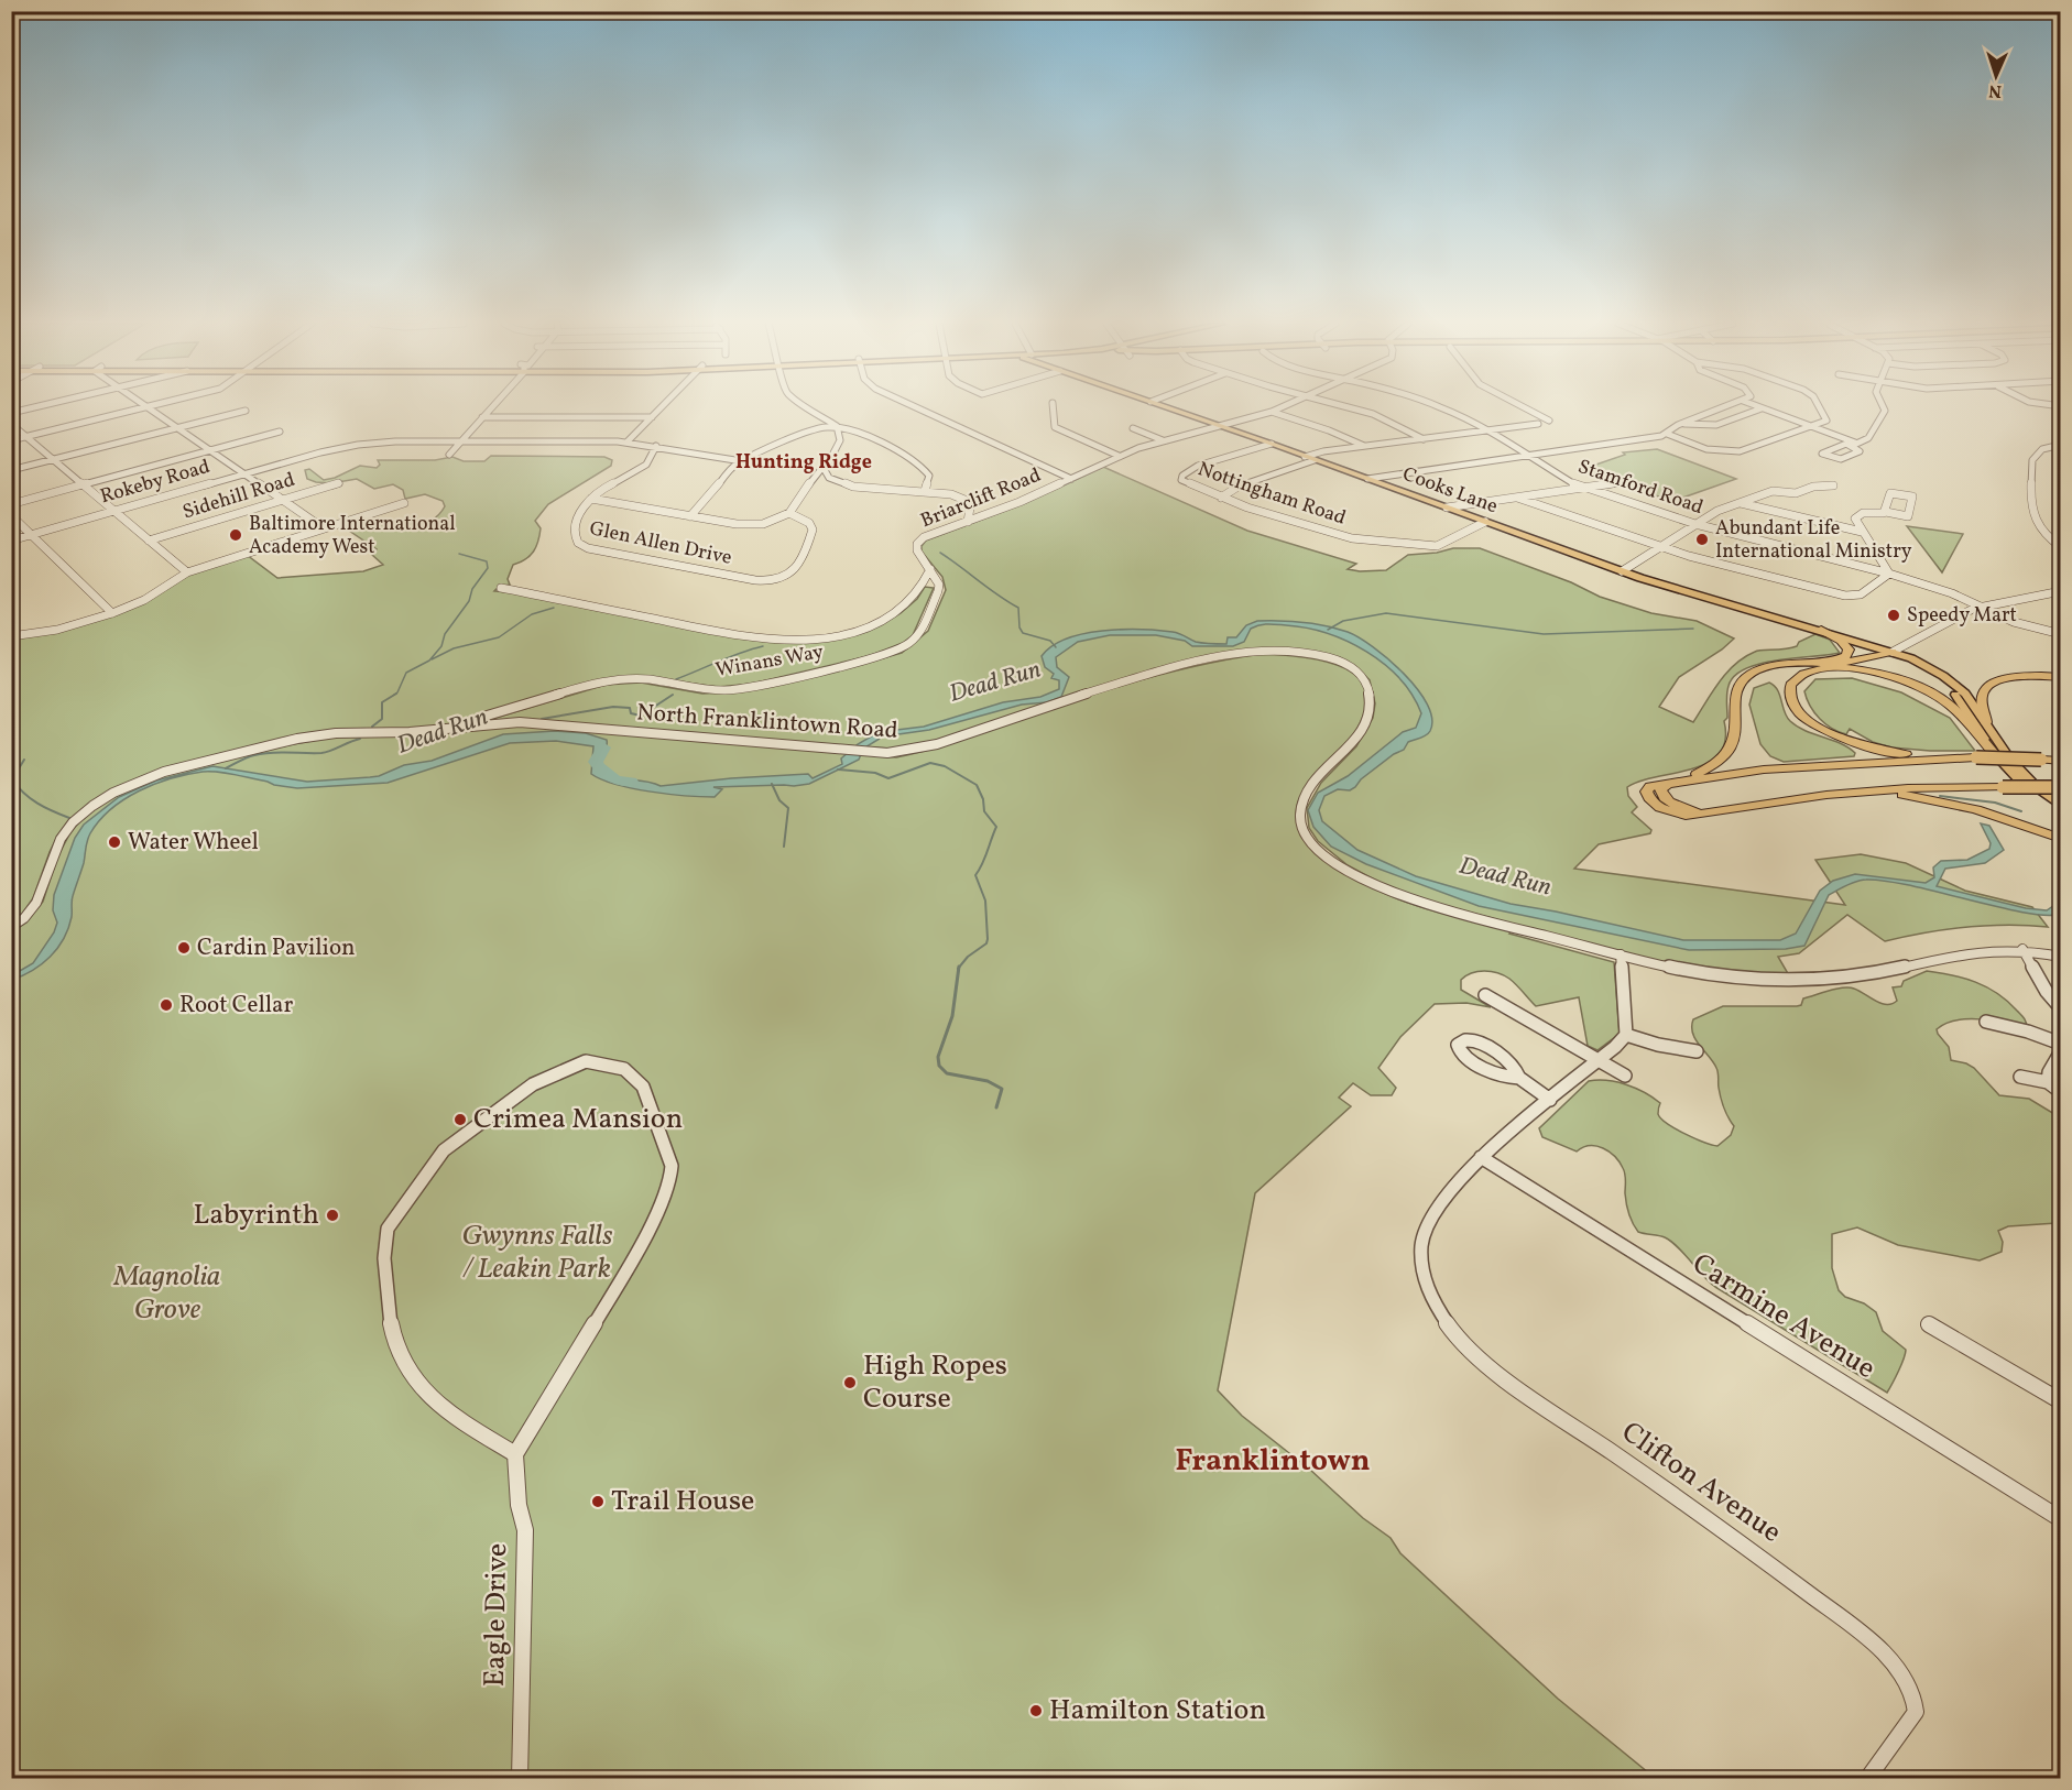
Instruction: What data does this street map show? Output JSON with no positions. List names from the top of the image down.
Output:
{
  "streets": {
    "main road": ["Cooks Lane"],
    "street": [
      "Rokeby Road",
      "Stamford Road",
      "Nottingham Road",
      "Sidehill Road",
      "Briarclift Road",
      "Glen Allen Drive",
      "Winans Way",
      "North Franklintown Road",
      "Carmine Avenue",
      "Clifton Avenue",
      "Eagle Drive"
    ]
  },
  "crossings": [
    ["Rokeby Road", "Glen Allen Drive"],
    ["Cooks Lane", "Nottingham Road"],
    ["Cooks Lane", "Briarclift Road"],
    ["Briarclift Road", "Winans Way"],
    ["Winans Way", "North Franklintown Road"],
    ["Carmine Avenue", "Clifton Avenue"]
  ],
  "districts": ["Hunting Ridge", "Franklintown"],
  "water": ["Dead Run"],
  "parks": ["Gwynns Falls / Leakin Park", "Magnolia Grove"],
  "places": [
    "Baltimore International Academy West",
    "Abundant Life International Ministry",
    "Speedy Mart",
    "Water Wheel",
    "Cardin Pavilion",
    "Root Cellar",
    "Crimea Mansion",
    "Labyrinth",
    "High Ropes Course",
    "Trail House",
    "Hamilton Station"
  ],
  "north": "bottom"
}
